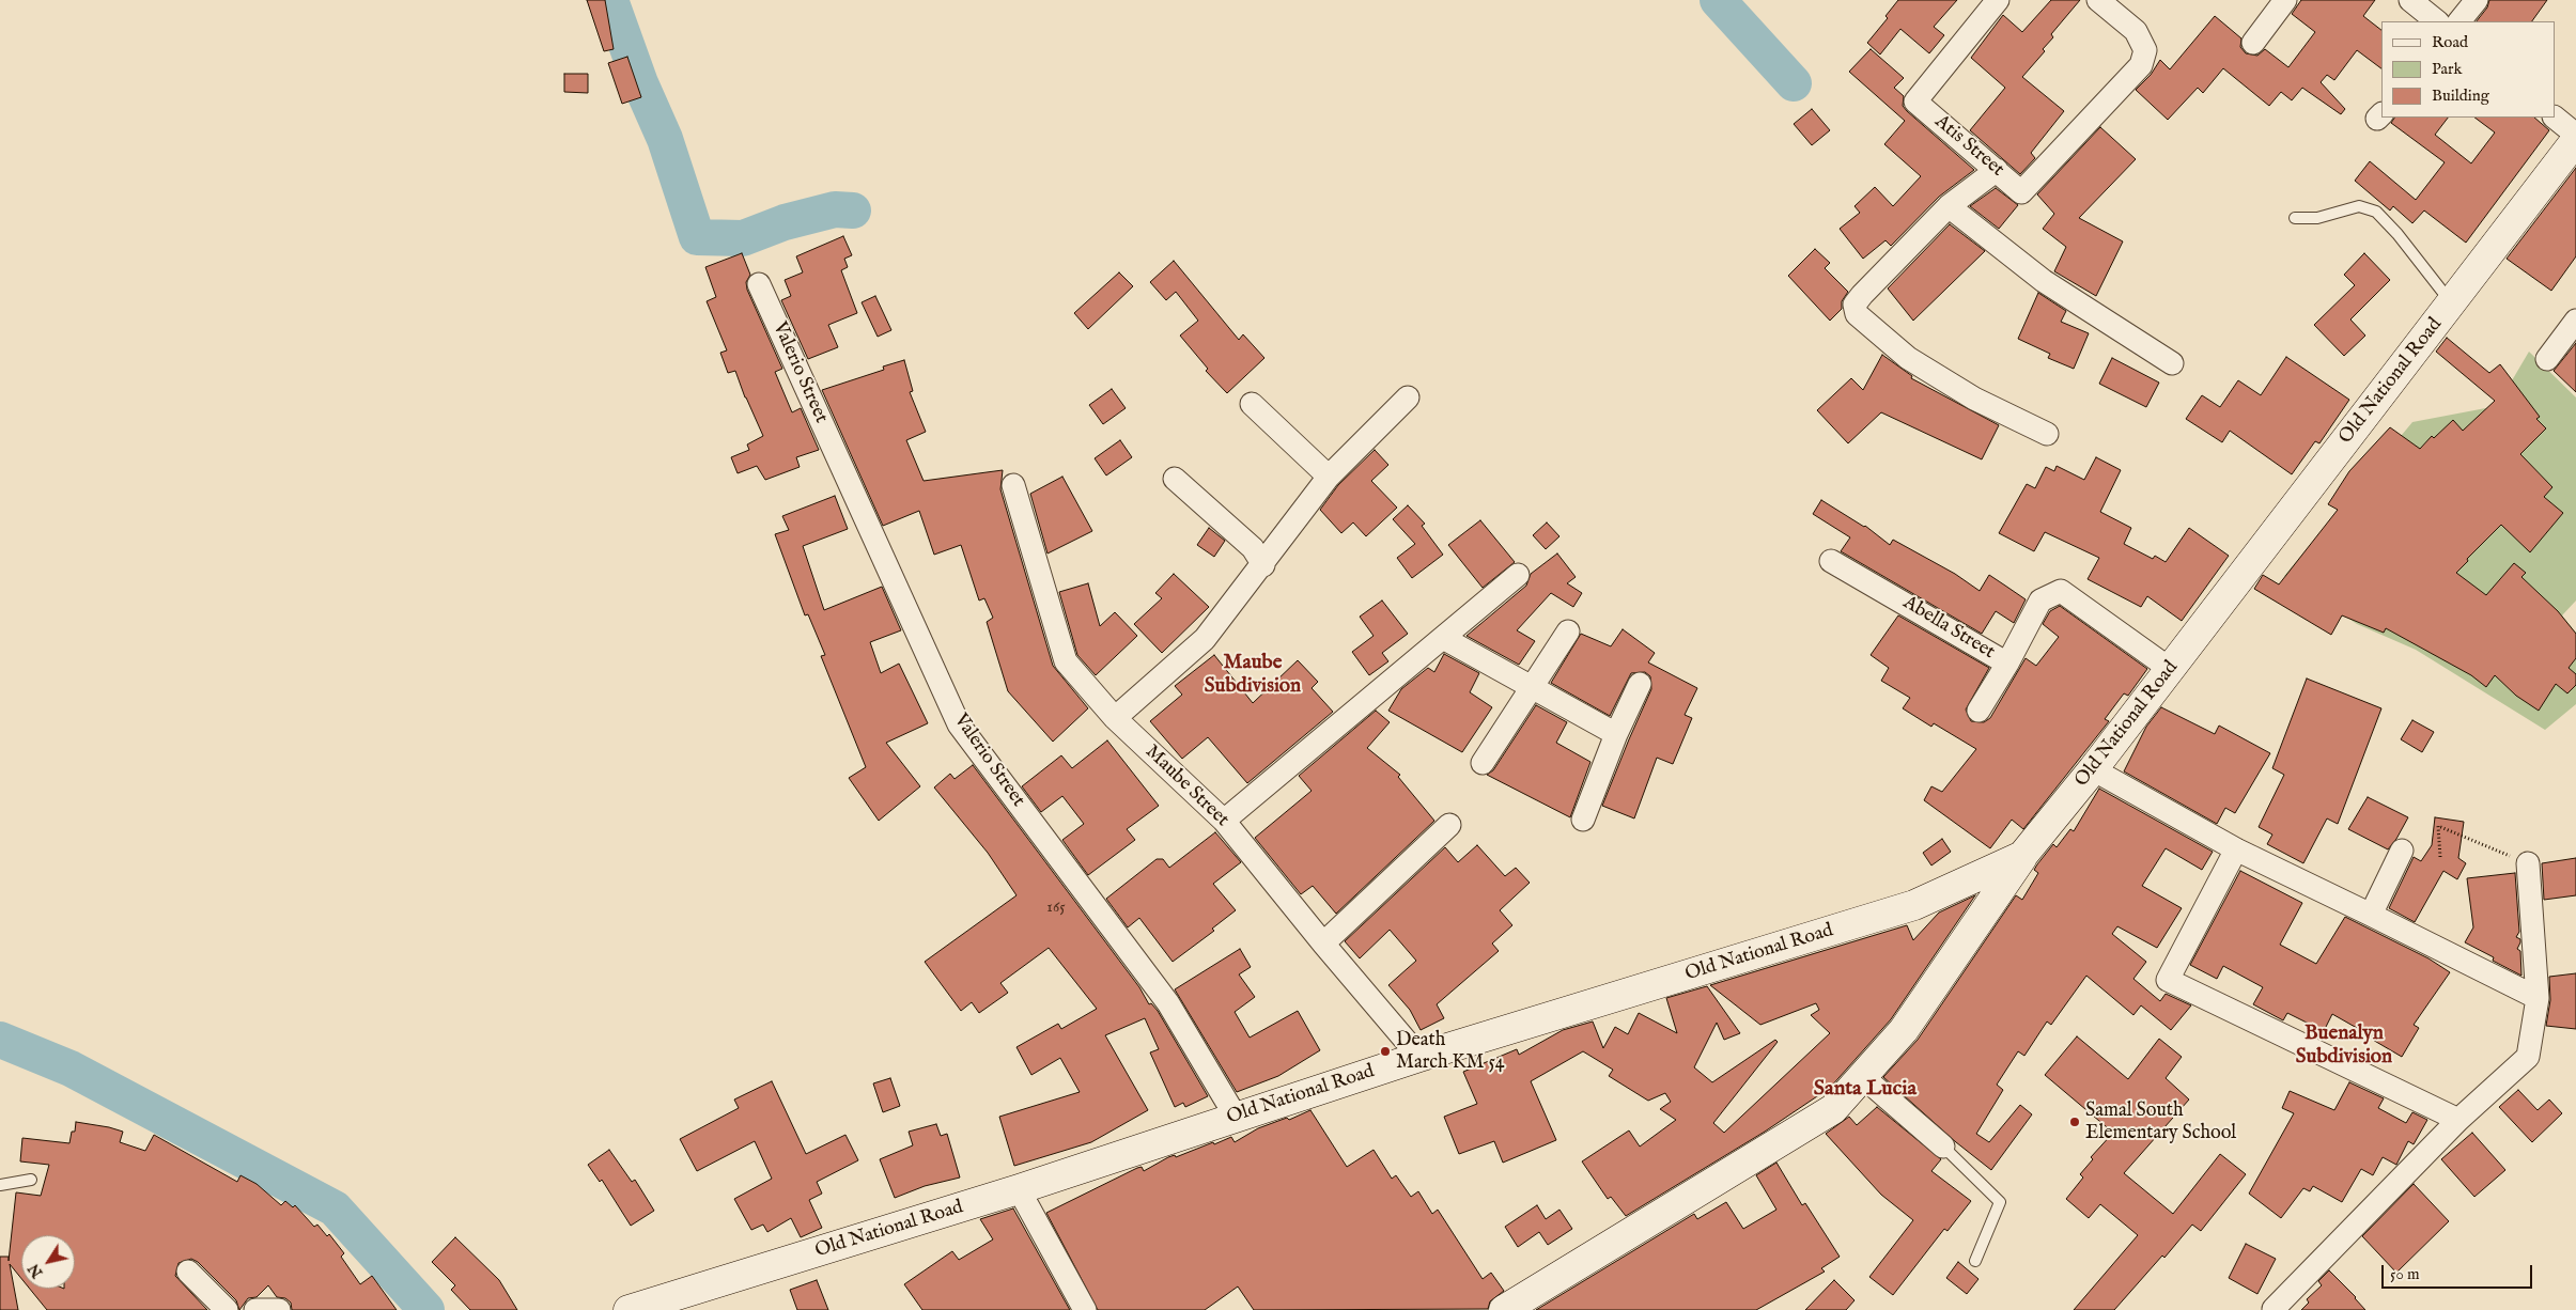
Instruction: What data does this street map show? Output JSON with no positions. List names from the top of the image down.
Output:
{
  "streets": {
    "main road": ["Old National Road"],
    "street": [
      "Atis Street",
      "Valerio Street",
      "Abella Street",
      "Maube Street"
    ]
  },
  "crossings": [
    ["Valerio Street", "Old National Road"],
    ["Old National Road", "Abella Street"],
    ["Old National Road", "Maube Street"]
  ],
  "districts": ["Maube Subdivision", "Buenalyn Subdivision", "Santa Lucia"],
  "places": ["Death March KM 54", "Samal South Elementary School"],
  "house_numbers": ["165"],
  "legend": ["Road", "Park", "Building"],
  "scale_bar": "50 m",
  "north": "bottom left"
}
